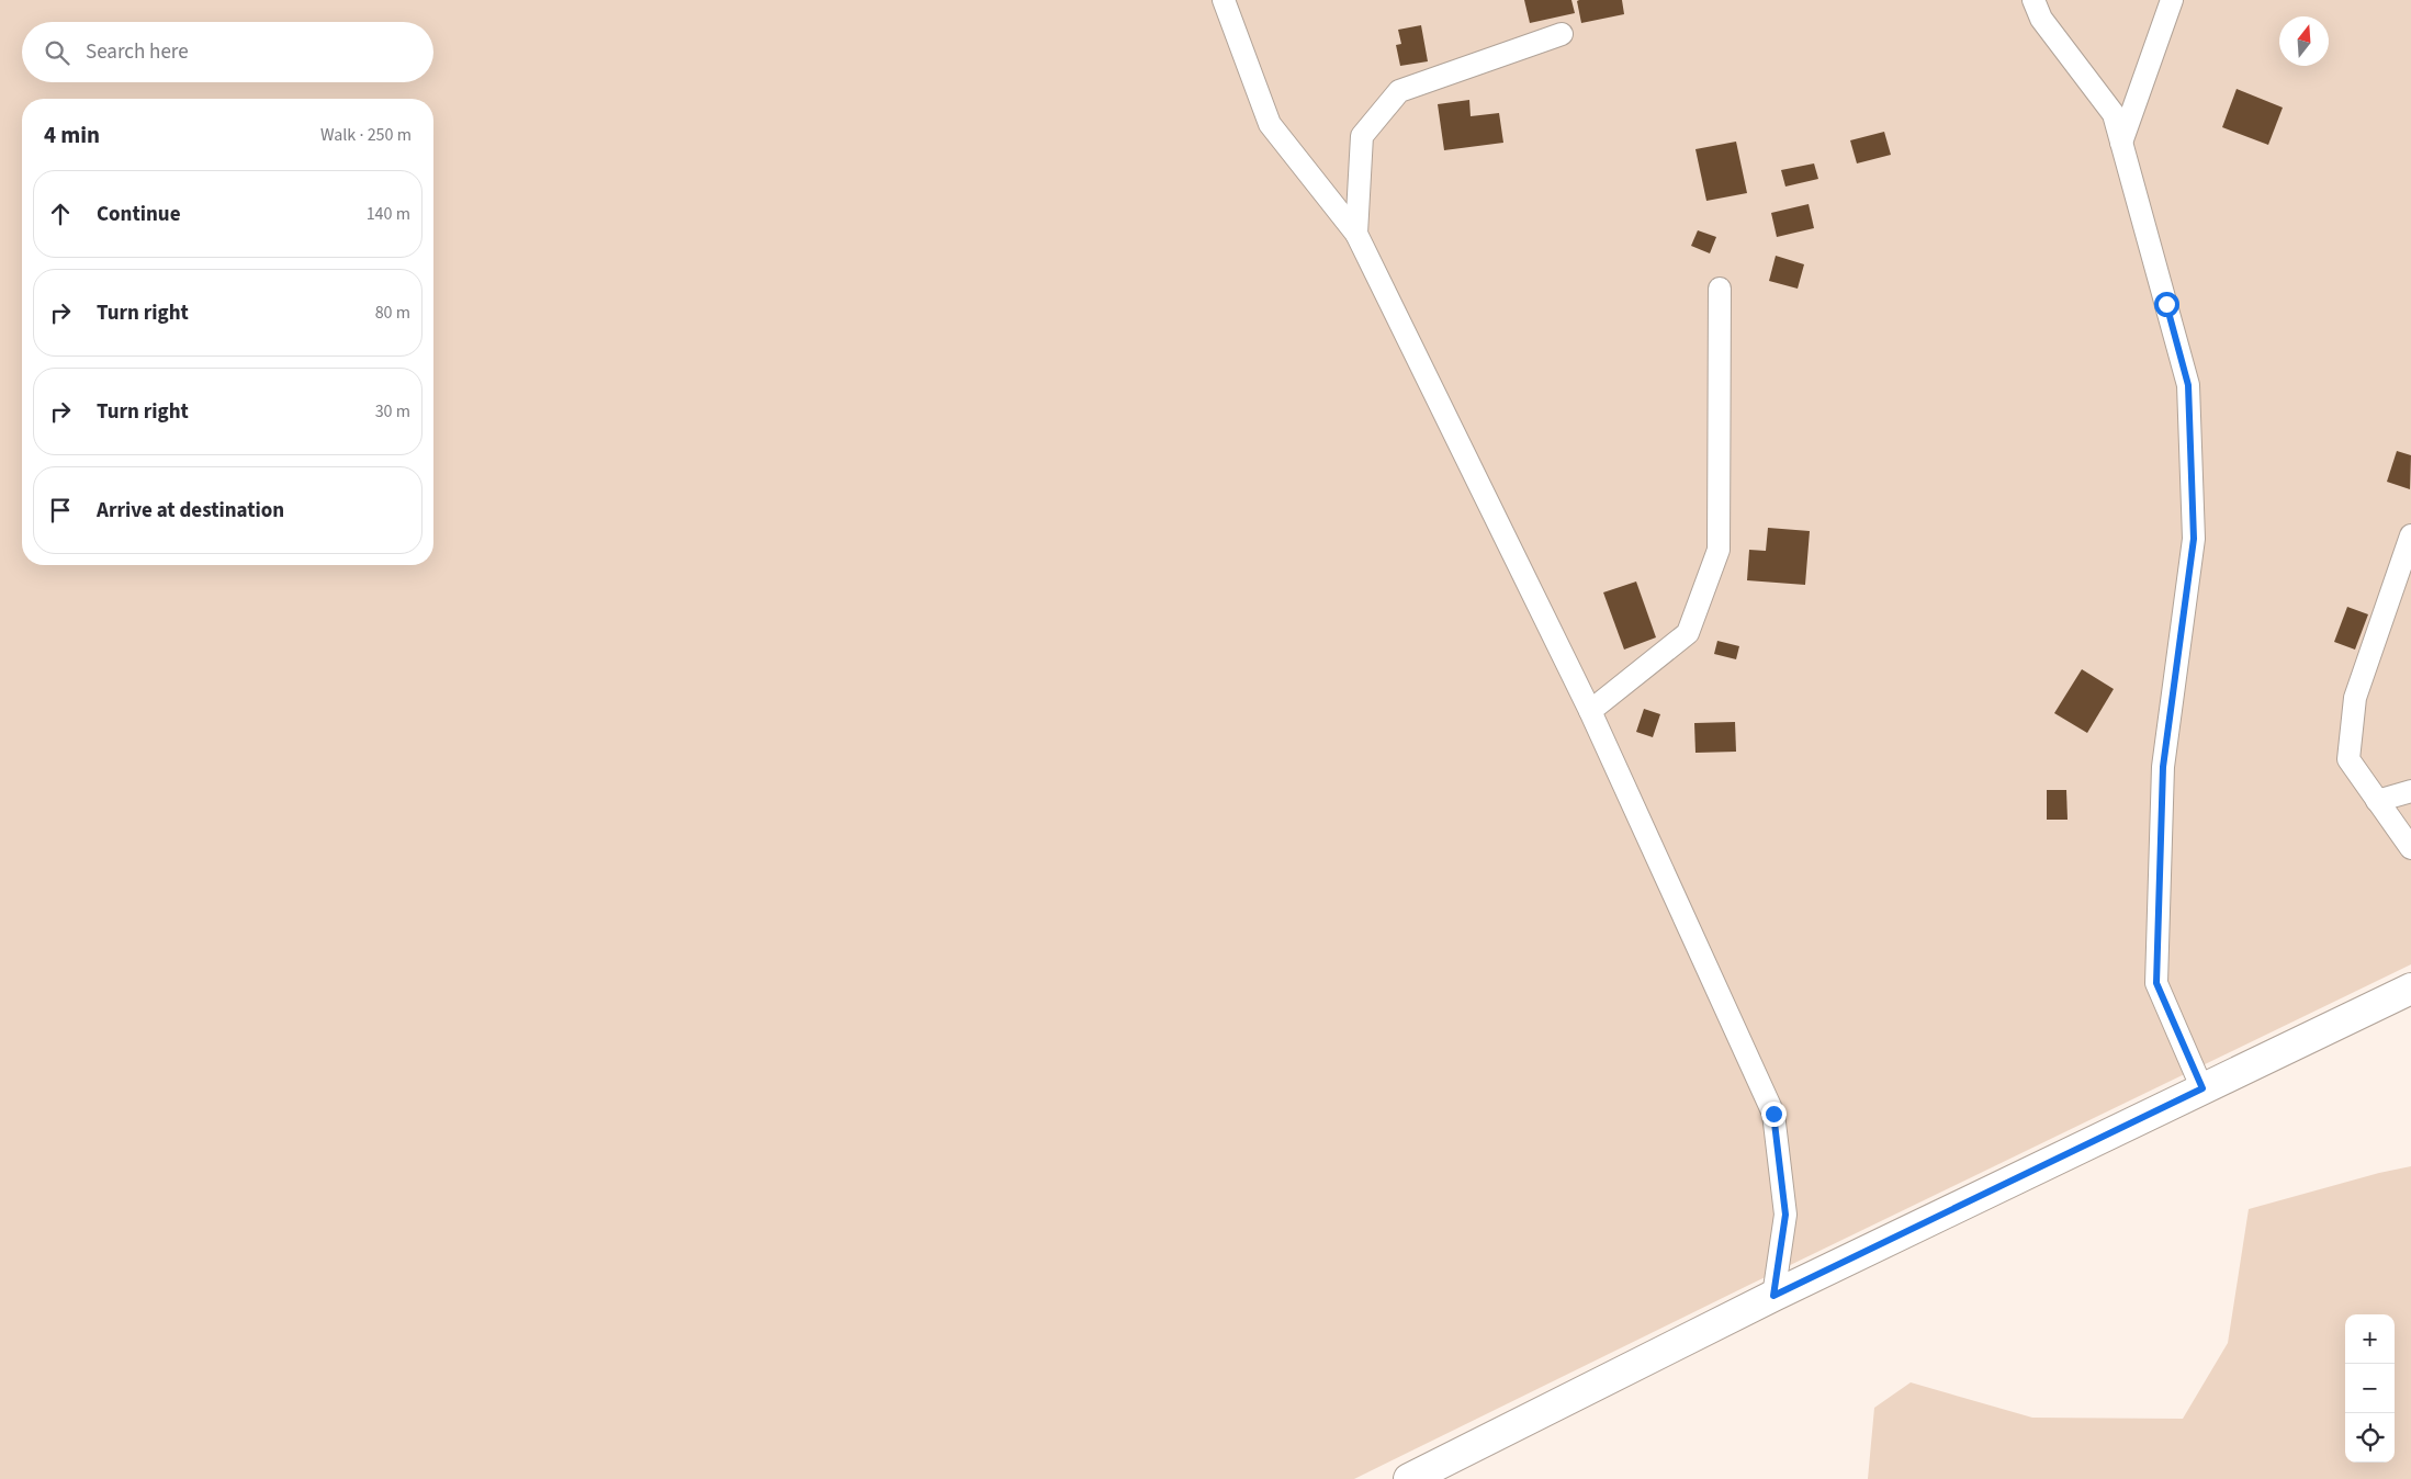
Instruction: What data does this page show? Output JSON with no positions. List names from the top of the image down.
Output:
{
  "north": "top",
  "page": {
    "search": "Search here",
    "heading": ["4 min", "Walk · 250 m"],
    "list": [
      ["Continue", "140 m"],
      ["Turn right", "80 m"],
      ["Turn right", "30 m"],
      "Arrive at destination"
    ],
    "map_buttons": ["+", "−"]
  }
}
